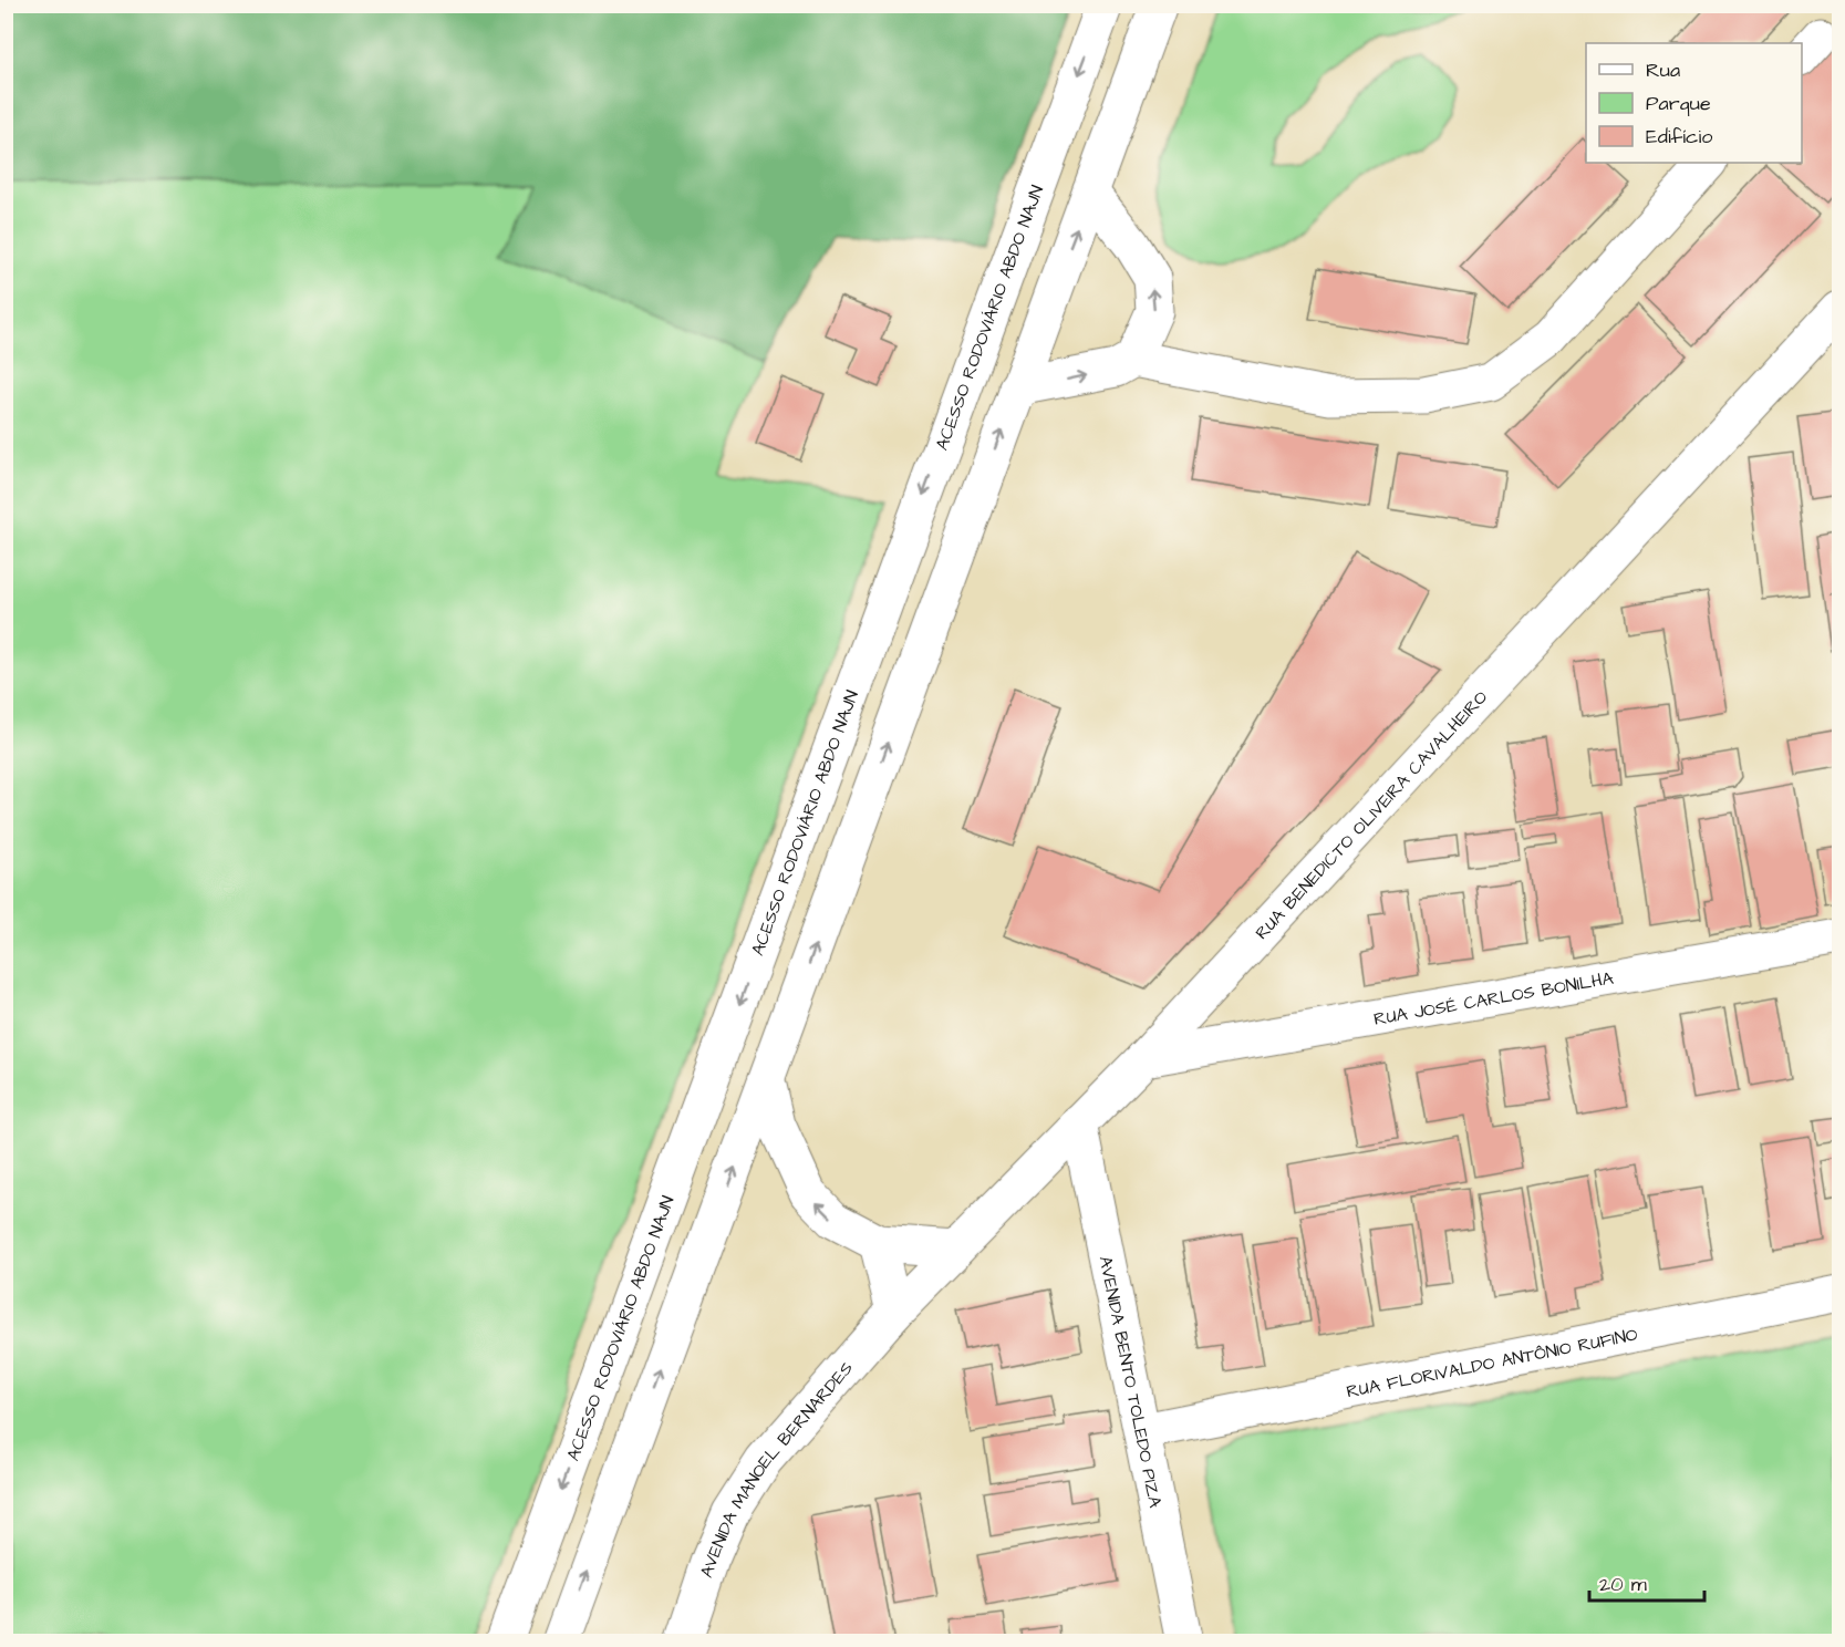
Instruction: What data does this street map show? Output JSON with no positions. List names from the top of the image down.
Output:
{
  "streets": {
    "main road": [
      "ACESSO RODOVIÁRIO ABDO NAJN",
      "RUA BENEDICTO OLIVEIRA CAVALHEIRO",
      "RUA JOSÉ CARLOS BONILHA",
      "RUA FLORIVALDO ANTÔNIO RUFINO",
      "AVENIDA BENTO TOLEDO PIZA",
      "AVENIDA MANOEL BERNARDES"
    ]
  },
  "crossings": [
    ["RUA BENEDICTO OLIVEIRA CAVALHEIRO", "RUA JOSÉ CARLOS BONILHA"],
    ["RUA BENEDICTO OLIVEIRA CAVALHEIRO", "AVENIDA BENTO TOLEDO PIZA"],
    ["RUA BENEDICTO OLIVEIRA CAVALHEIRO", "AVENIDA MANOEL BERNARDES"],
    ["RUA FLORIVALDO ANTÔNIO RUFINO", "AVENIDA BENTO TOLEDO PIZA"]
  ],
  "legend": ["Rua", "Parque", "Edifício"],
  "scale_bar": "20 m"
}
